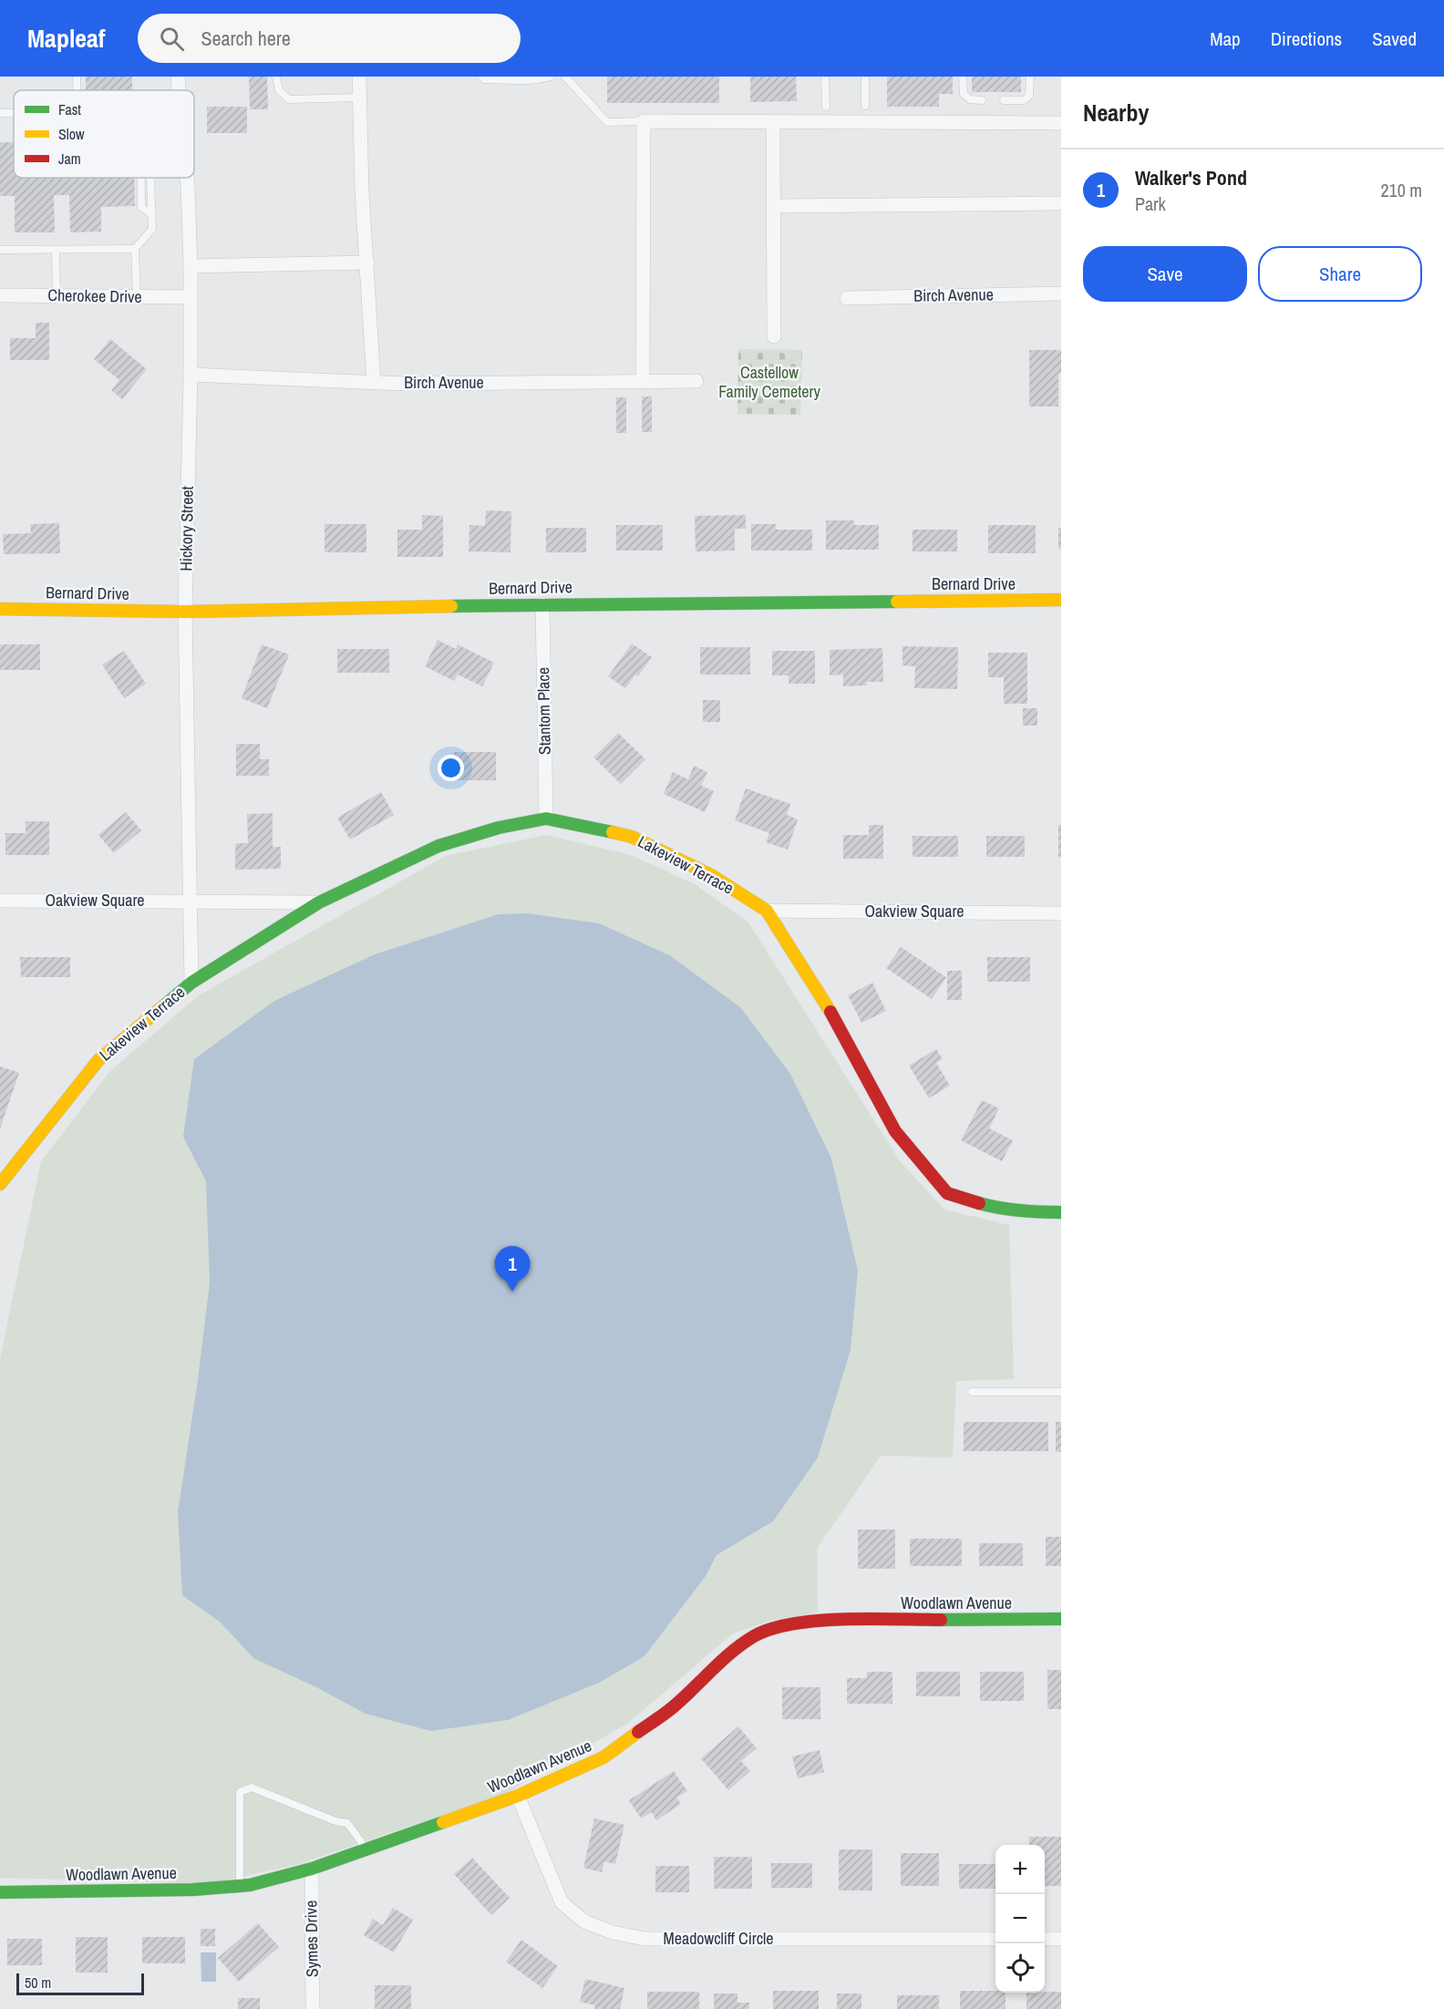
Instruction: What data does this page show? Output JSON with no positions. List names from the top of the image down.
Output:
{
  "streets": {
    "street": [
      "Birch Avenue",
      "Cherokee Drive",
      "Hickory Street",
      "Bernard Drive",
      "Stantom Place",
      "Lakeview Terrace",
      "Oakview Square",
      "Woodlawn Avenue",
      "Symes Drive",
      "Meadowcliff Circle"
    ]
  },
  "crossings": [
    ["Birch Avenue", "Hickory Street"],
    ["Cherokee Drive", "Hickory Street"],
    ["Hickory Street", "Bernard Drive"],
    ["Hickory Street", "Lakeview Terrace"],
    ["Hickory Street", "Oakview Square"],
    ["Bernard Drive", "Stantom Place"],
    ["Stantom Place", "Lakeview Terrace"],
    ["Lakeview Terrace", "Oakview Square"],
    ["Woodlawn Avenue", "Symes Drive"],
    ["Woodlawn Avenue", "Meadowcliff Circle"]
  ],
  "parks": ["Castellow Family Cemetery"],
  "legend": ["Fast", "Slow", "Jam"],
  "scale_bar": "50 m",
  "page": {
    "header": "Mapleaf",
    "search": "Search here",
    "nav": ["Map", "Directions", "Saved"],
    "heading": "Nearby",
    "list": [
      {
        "mark": "1",
        "name": "Walker's Pond",
        "note": "Park",
        "value": "210 m"
      }
    ],
    "buttons": ["Save", "Share"],
    "pins": "1",
    "map_buttons": ["+", "−"],
    "scale": "50 m"
  }
}
